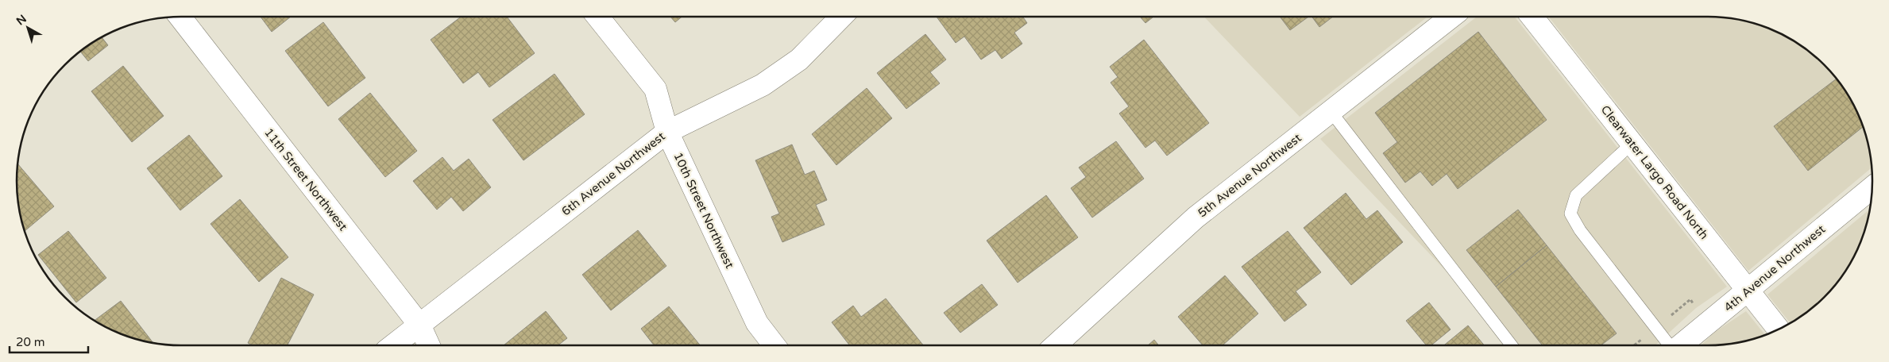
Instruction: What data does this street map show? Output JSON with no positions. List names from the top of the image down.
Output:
{
  "streets": {
    "street": [
      "Clearwater Largo Road North",
      "6th Avenue Northwest",
      "5th Avenue Northwest",
      "11th Street Northwest",
      "10th Street Northwest",
      "4th Avenue Northwest"
    ]
  },
  "crossings": [
    ["Clearwater Largo Road North", "4th Avenue Northwest"],
    ["6th Avenue Northwest", "11th Street Northwest"],
    ["6th Avenue Northwest", "10th Street Northwest"]
  ],
  "scale_bar": "20 m",
  "north": "top left"
}
